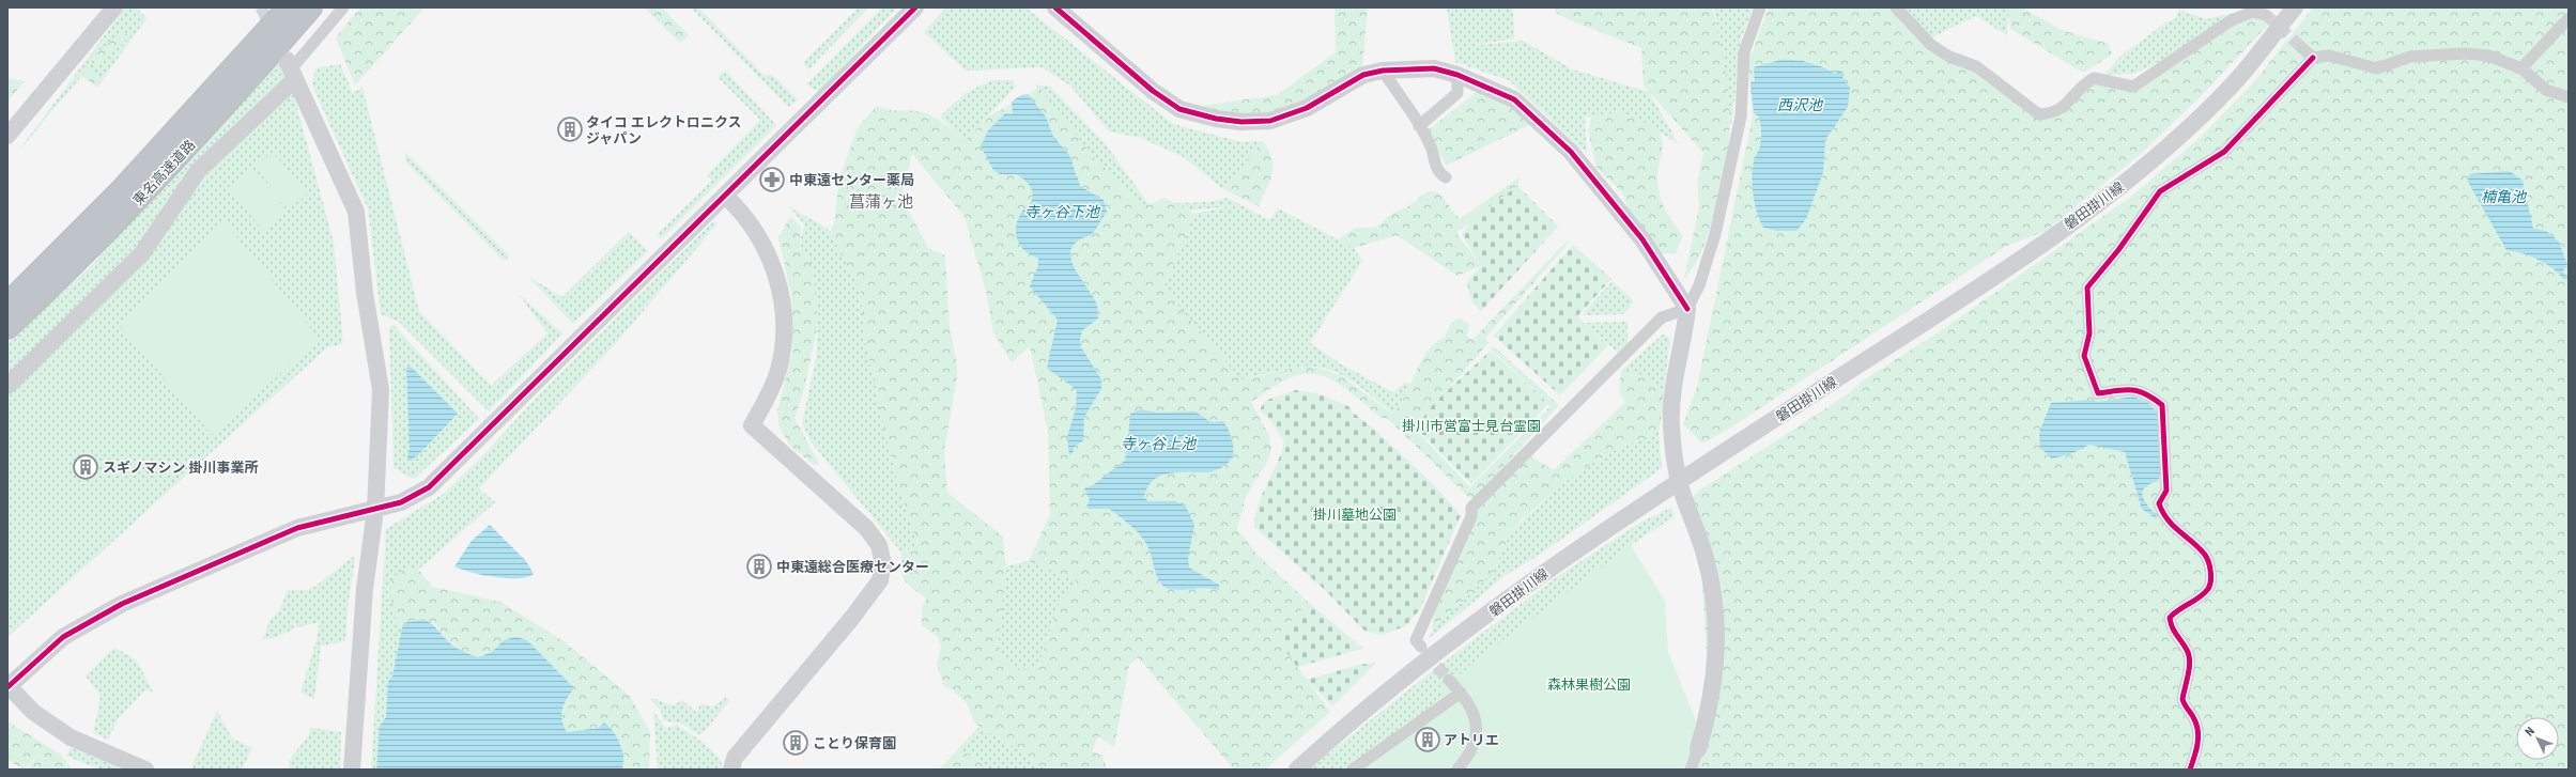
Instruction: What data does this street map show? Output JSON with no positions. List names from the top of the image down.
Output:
{
  "streets": {
    "highway": ["東名高速道路"],
    "street": ["磐田掛川線"]
  },
  "districts": ["菖蒲ヶ池"],
  "water": [
    "西沢池",
    "楠亀池",
    "寺ヶ谷下池",
    "寺ヶ谷上池"
  ],
  "parks": ["掛川市営富士見台霊園", "掛川墓地公園", "森林果樹公園"],
  "places": {
    "building": [
      "タイコ エレクトロニクス ジャパン",
      "スギノマシン 掛川事業所",
      "中東遠総合医療センター",
      "アトリエ",
      "ことり保育園"
    ],
    "pharmacy": ["中東遠センター薬局"]
  },
  "north": "top left"
}
